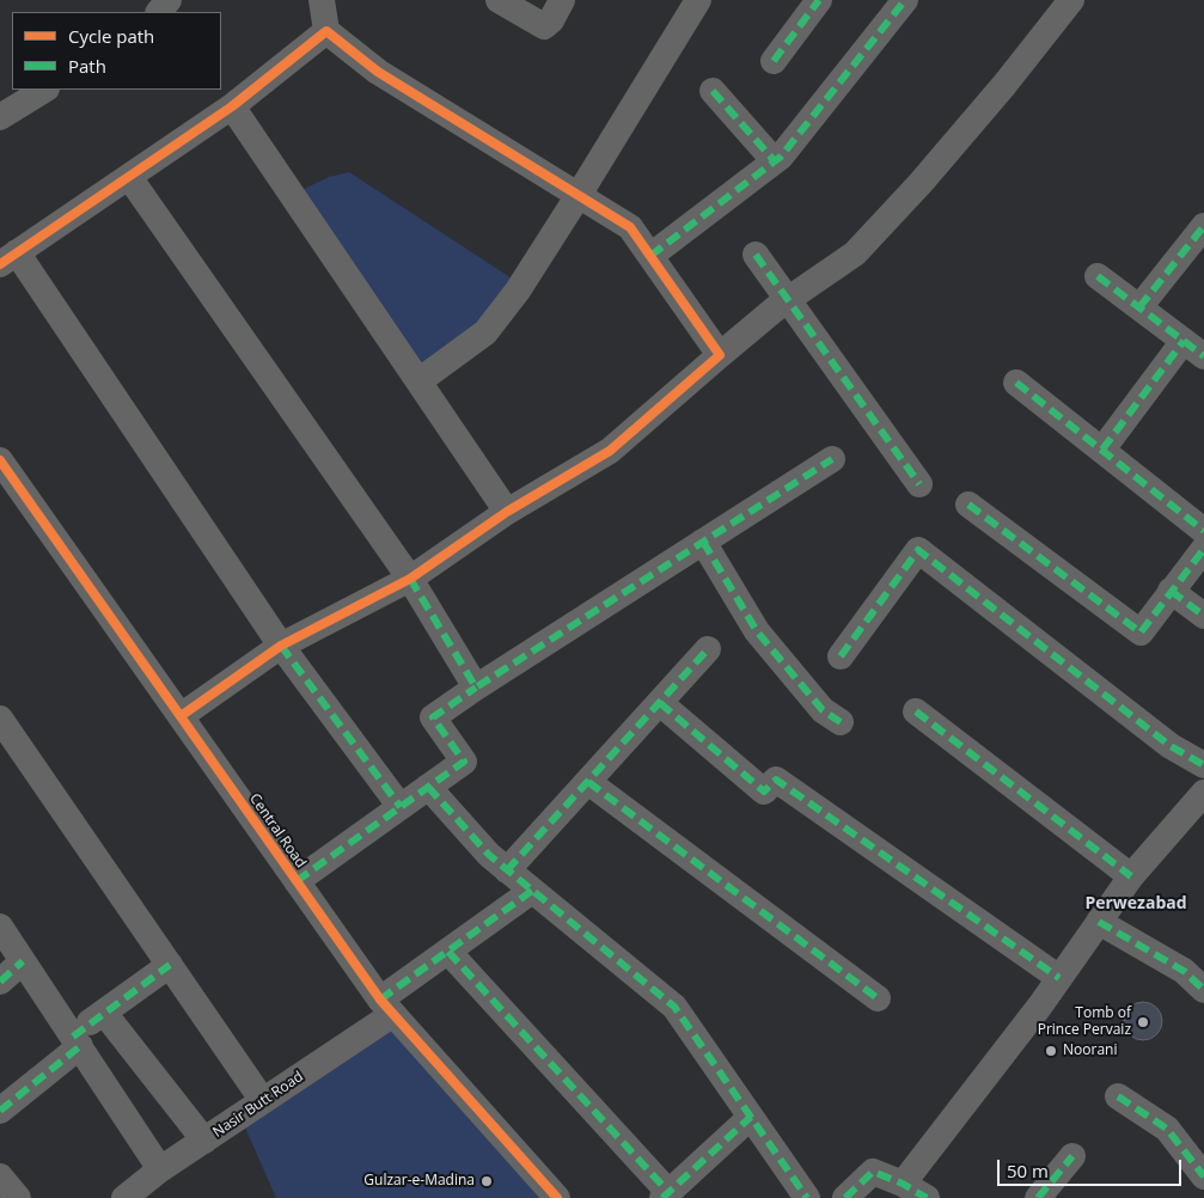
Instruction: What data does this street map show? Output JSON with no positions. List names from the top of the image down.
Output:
{
  "streets": {
    "street": ["Central Road", "Nasir Butt Road"]
  },
  "crossings": [
    ["Central Road", "Nasir Butt Road"]
  ],
  "districts": ["Perwezabad"],
  "places": ["Tomb of Prince Pervaiz", "Noorani", "Gulzar-e-Madina"],
  "legend": ["Cycle path", "Path"],
  "scale_bar": "50 m"
}
